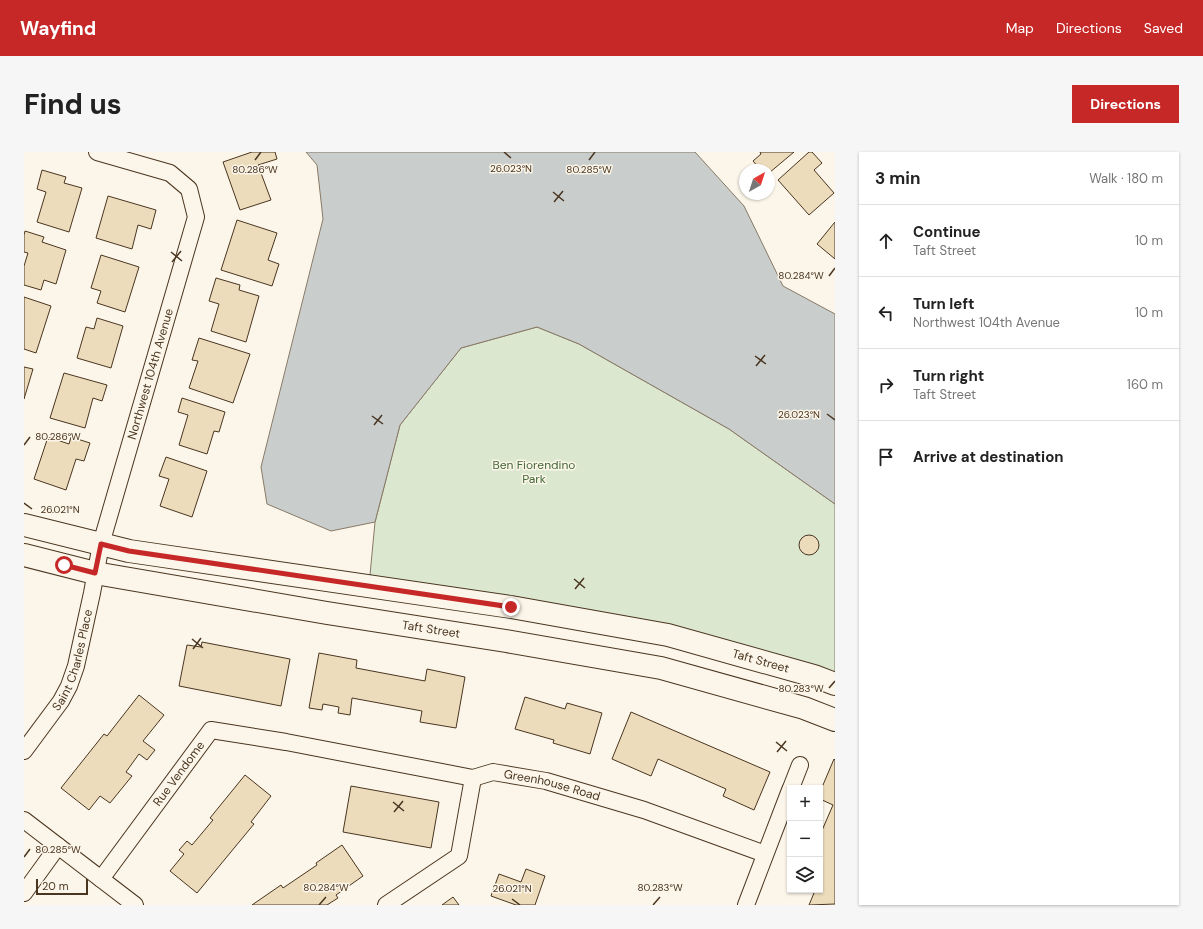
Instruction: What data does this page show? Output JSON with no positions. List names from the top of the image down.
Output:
{
  "streets": {
    "street": [
      "Northwest 104th Avenue",
      "Taft Street",
      "Saint Charles Place",
      "Rue Vendome",
      "Greenhouse Road"
    ]
  },
  "crossings": [
    ["Northwest 104th Avenue", "Taft Street"],
    ["Northwest 104th Avenue", "Saint Charles Place"],
    ["Taft Street", "Saint Charles Place"],
    ["Rue Vendome", "Greenhouse Road"]
  ],
  "parks": ["Ben Fiorendino Park"],
  "scale_bar": "20 m",
  "north": "top right",
  "page": {
    "header": "Wayfind",
    "nav": ["Map", "Directions", "Saved"],
    "buttons": "Directions",
    "title": "Find us",
    "heading": ["3 min", "Walk · 180 m"],
    "list": [
      ["Continue", "Taft Street", "10 m"],
      ["Turn left", "Northwest 104th Avenue", "10 m"],
      ["Turn right", "Taft Street", "160 m"],
      "Arrive at destination"
    ],
    "map_buttons": ["+", "−"],
    "scale": "20 m"
  },
  "coordinates": [
    "26.023°N",
    "80.286°W",
    "80.285°W",
    "80.284°W",
    "26.021°N",
    "80.283°W"
  ]
}
